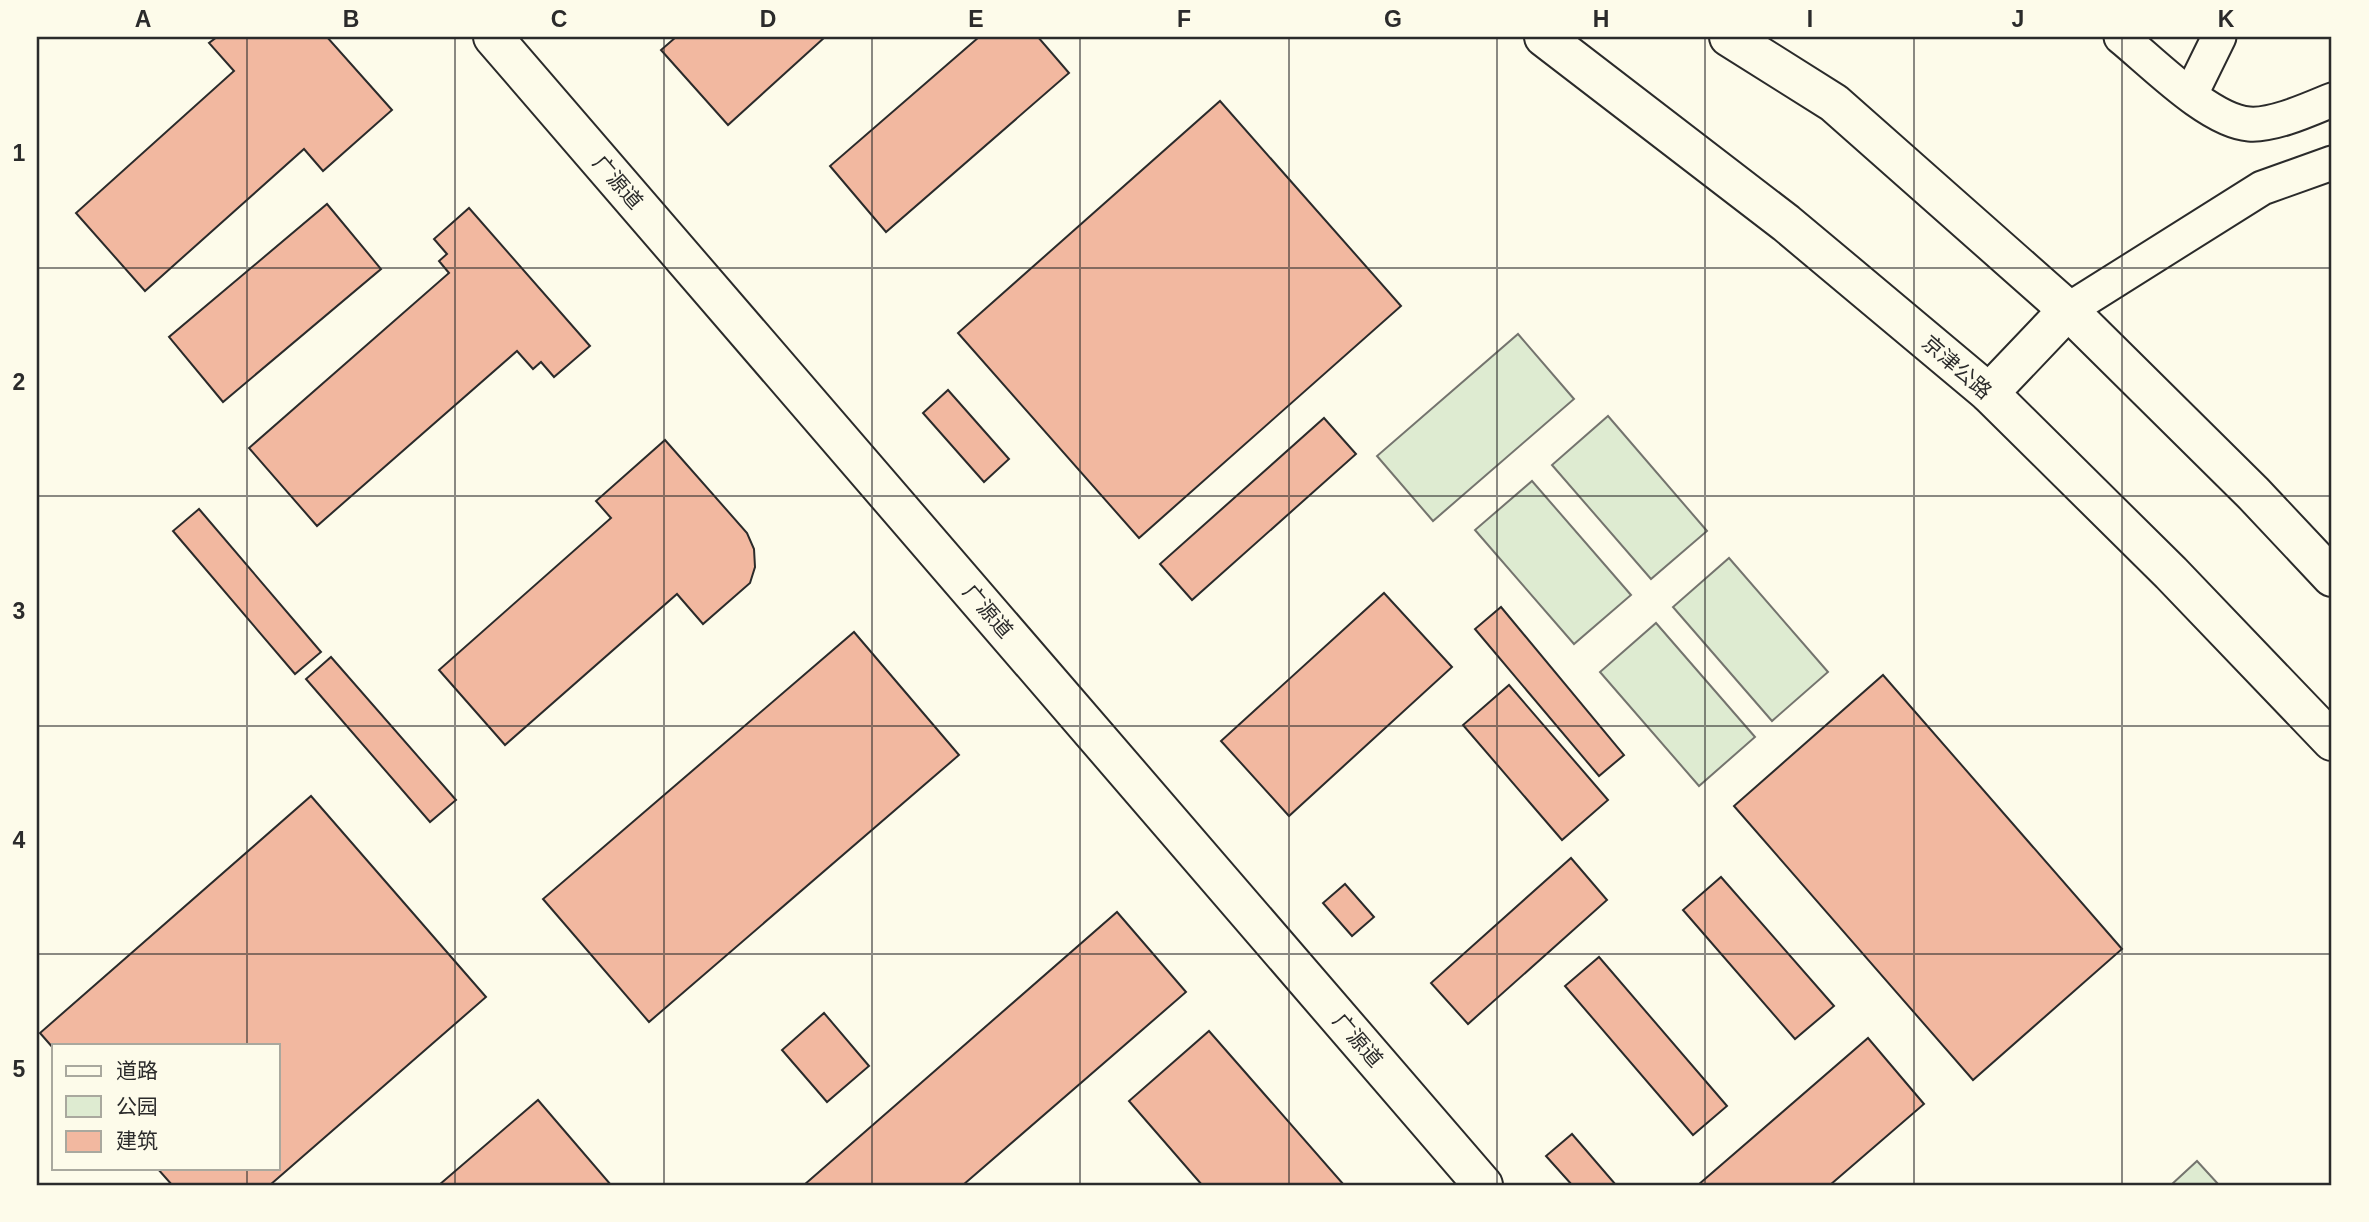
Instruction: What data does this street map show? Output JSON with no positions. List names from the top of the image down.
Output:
{
  "streets": {
    "main road": ["广源道", "京津公路"]
  },
  "legend": ["道路", "公园", "建筑"],
  "grid": {
    "columns": [
      "A",
      "B",
      "C",
      "D",
      "E",
      "F",
      "G",
      "H",
      "I",
      "J",
      "K"
    ],
    "rows": [
      "1",
      "2",
      "3",
      "4",
      "5"
    ]
  }
}
